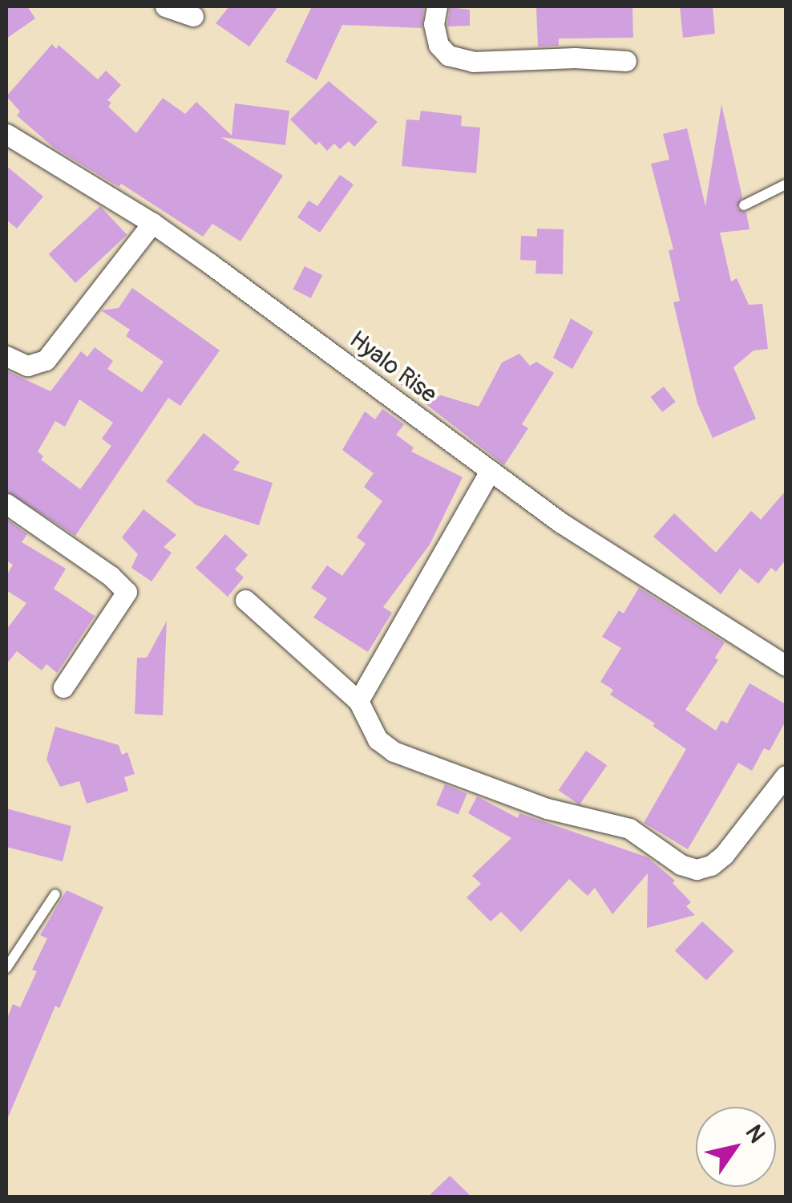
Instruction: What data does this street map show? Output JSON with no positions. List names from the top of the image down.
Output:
{
  "streets": {
    "street": ["Hyalo Rise"]
  },
  "north": "top right"
}
